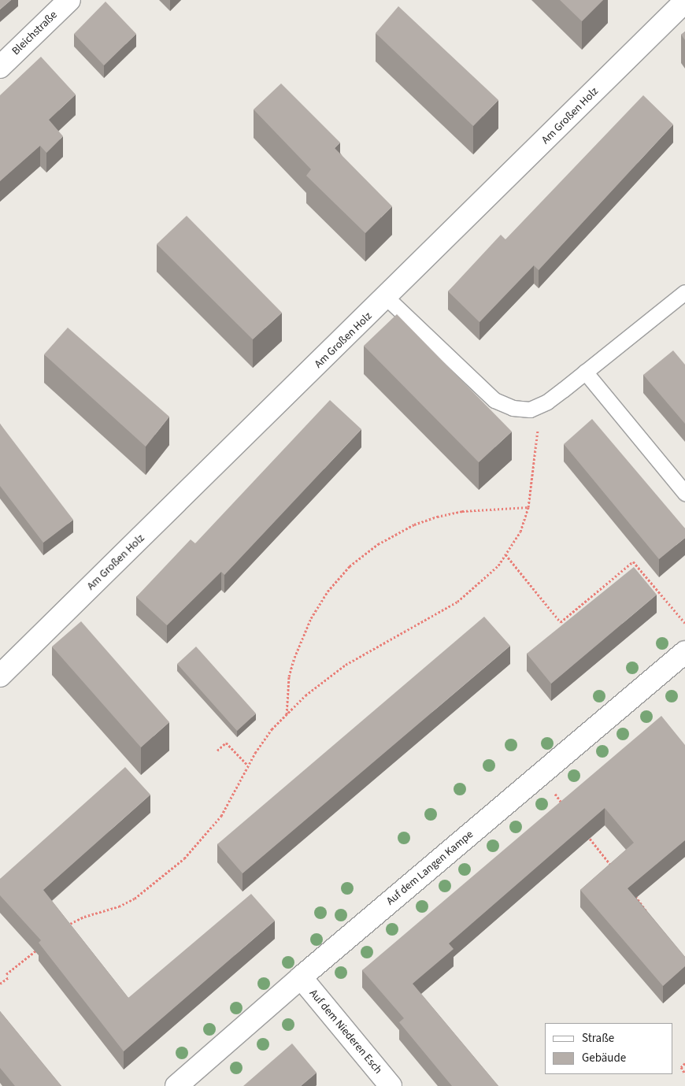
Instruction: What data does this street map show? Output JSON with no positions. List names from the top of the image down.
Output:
{
  "streets": {
    "street": [
      "Bleichstraße",
      "Am Großen Holz",
      "Auf dem Langen Kampe",
      "Auf dem Niederen Esch"
    ]
  },
  "crossings": [
    ["Auf dem Langen Kampe", "Auf dem Niederen Esch"]
  ],
  "legend": ["Straße", "Gebäude"]
}
